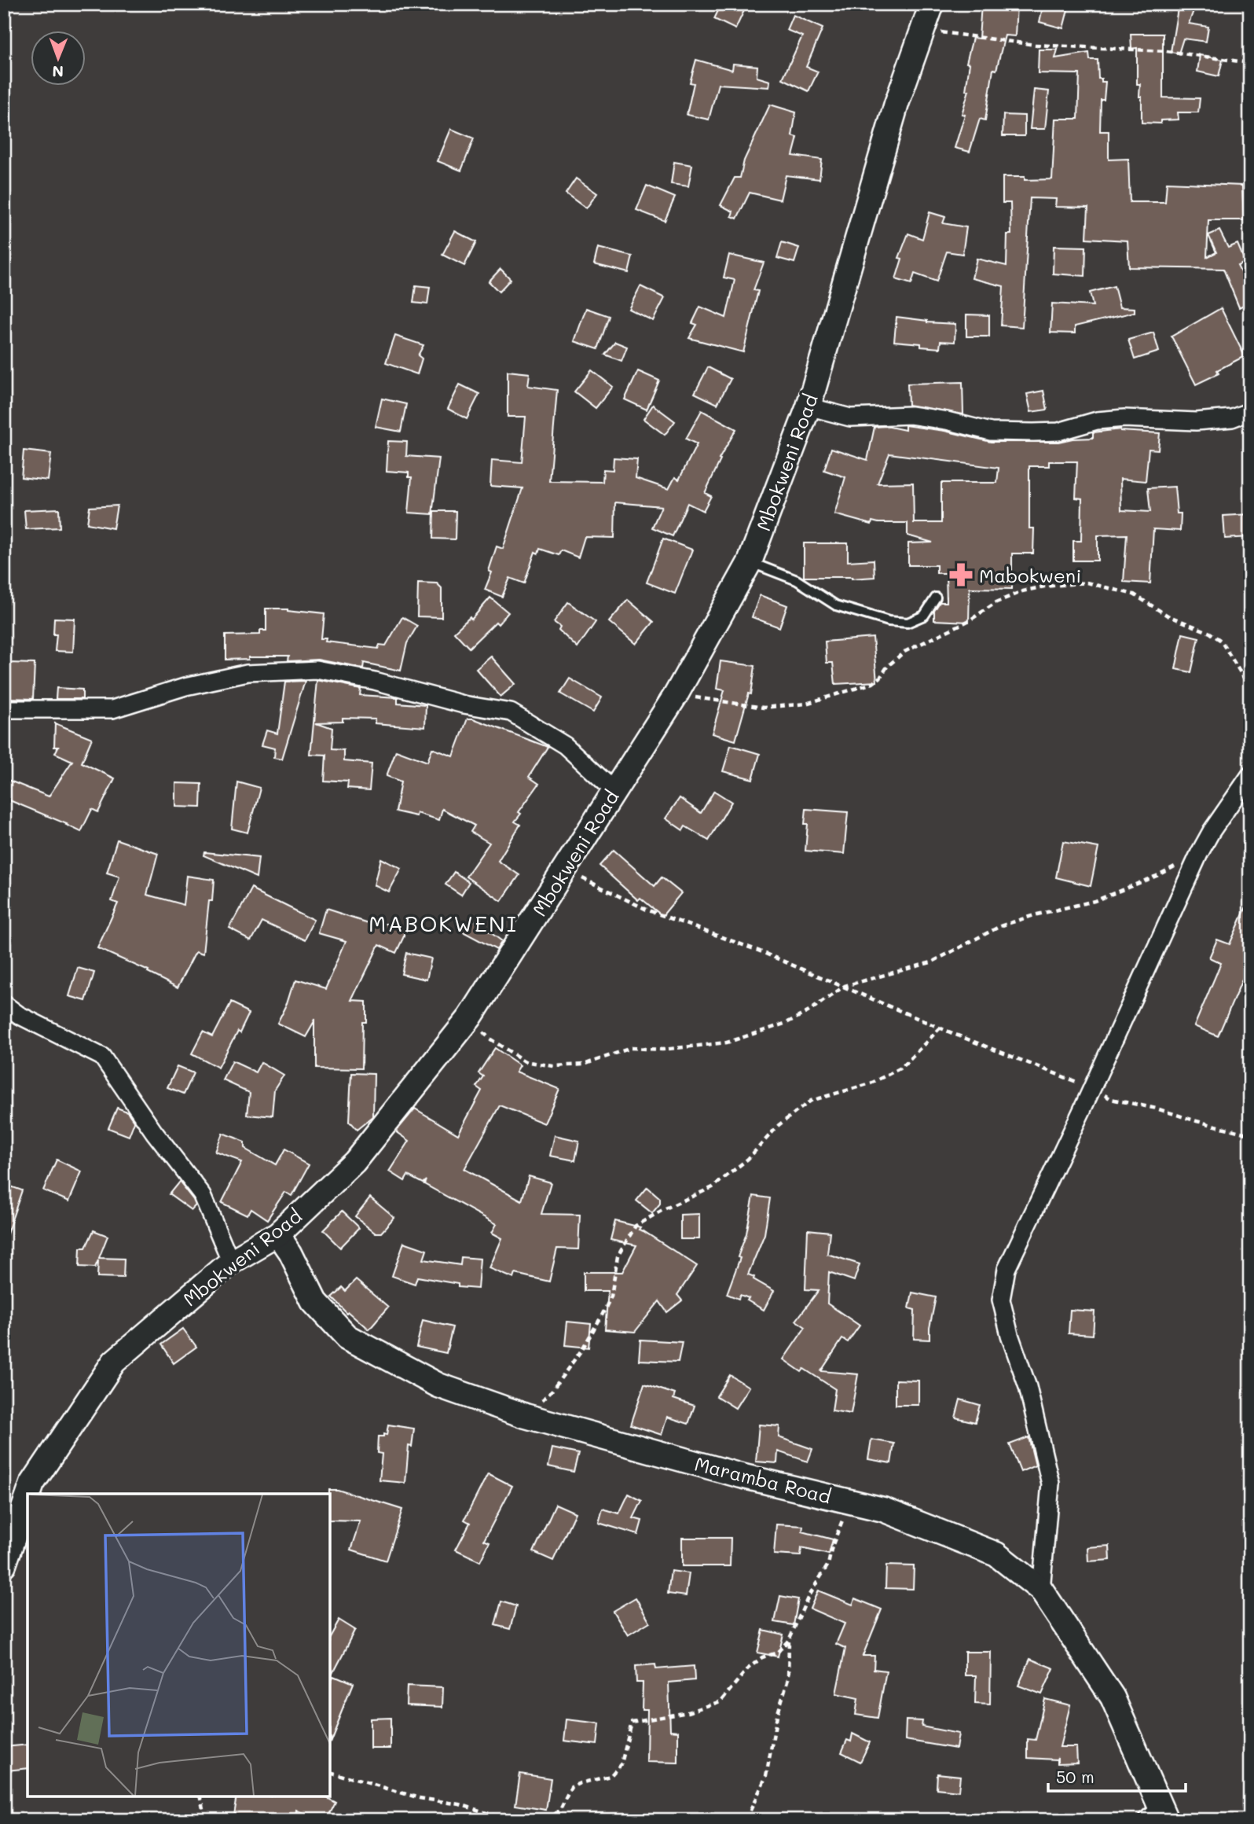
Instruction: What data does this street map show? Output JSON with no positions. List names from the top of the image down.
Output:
{
  "streets": {
    "street": ["Mbokweni Road", "Maramba Road"]
  },
  "crossings": [
    ["Mbokweni Road", "Maramba Road"]
  ],
  "districts": ["MABOKWENI"],
  "places": {
    "pharmacy": ["Mabokweni"]
  },
  "scale_bar": "50 m",
  "north": "bottom"
}
